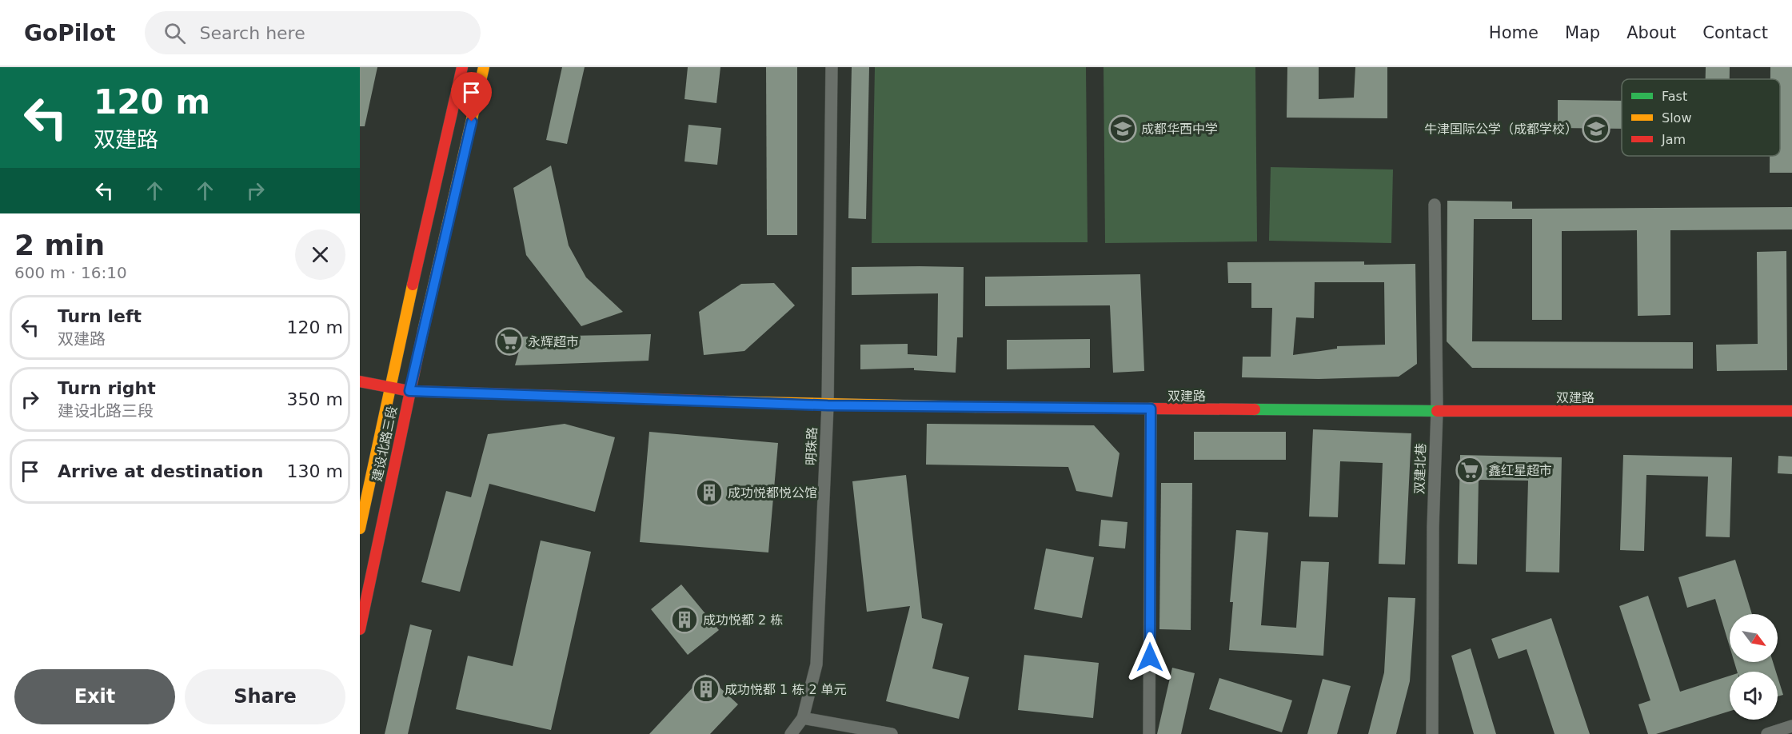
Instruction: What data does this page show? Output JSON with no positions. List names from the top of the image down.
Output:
{
  "streets": {
    "street": [
      "双建路",
      "建设北路三段",
      "明珠路",
      "双建北巷"
    ]
  },
  "crossings": [
    ["双建路", "建设北路三段"],
    ["双建路", "明珠路"],
    ["双建路", "双建北巷"]
  ],
  "places": {
    "school or university": ["成都华西中学", "牛津国际公学（成都学校）"],
    "supermarket": ["永辉超市", "鑫红星超市"],
    "building": ["成功悦都悦公馆", "成功悦都 2 栋", "成功悦都 1 栋 2 单元"]
  },
  "legend": ["Fast", "Slow", "Jam"],
  "north": "bottom right",
  "page": {
    "header": "GoPilot",
    "search": "Search here",
    "nav": [
      "Home",
      "Map",
      "About",
      "Contact"
    ],
    "turn": ["120 m", "双建路"],
    "heading": ["2 min", "600 m · 16:10"],
    "list": [
      {
        "name": "Turn left",
        "note": "双建路",
        "value": "120 m"
      },
      {
        "name": "Turn right",
        "note": "建设北路三段",
        "value": "350 m"
      },
      {
        "name": "Arrive at destination",
        "value": "130 m"
      }
    ],
    "buttons": ["Exit", "Share"]
  }
}
